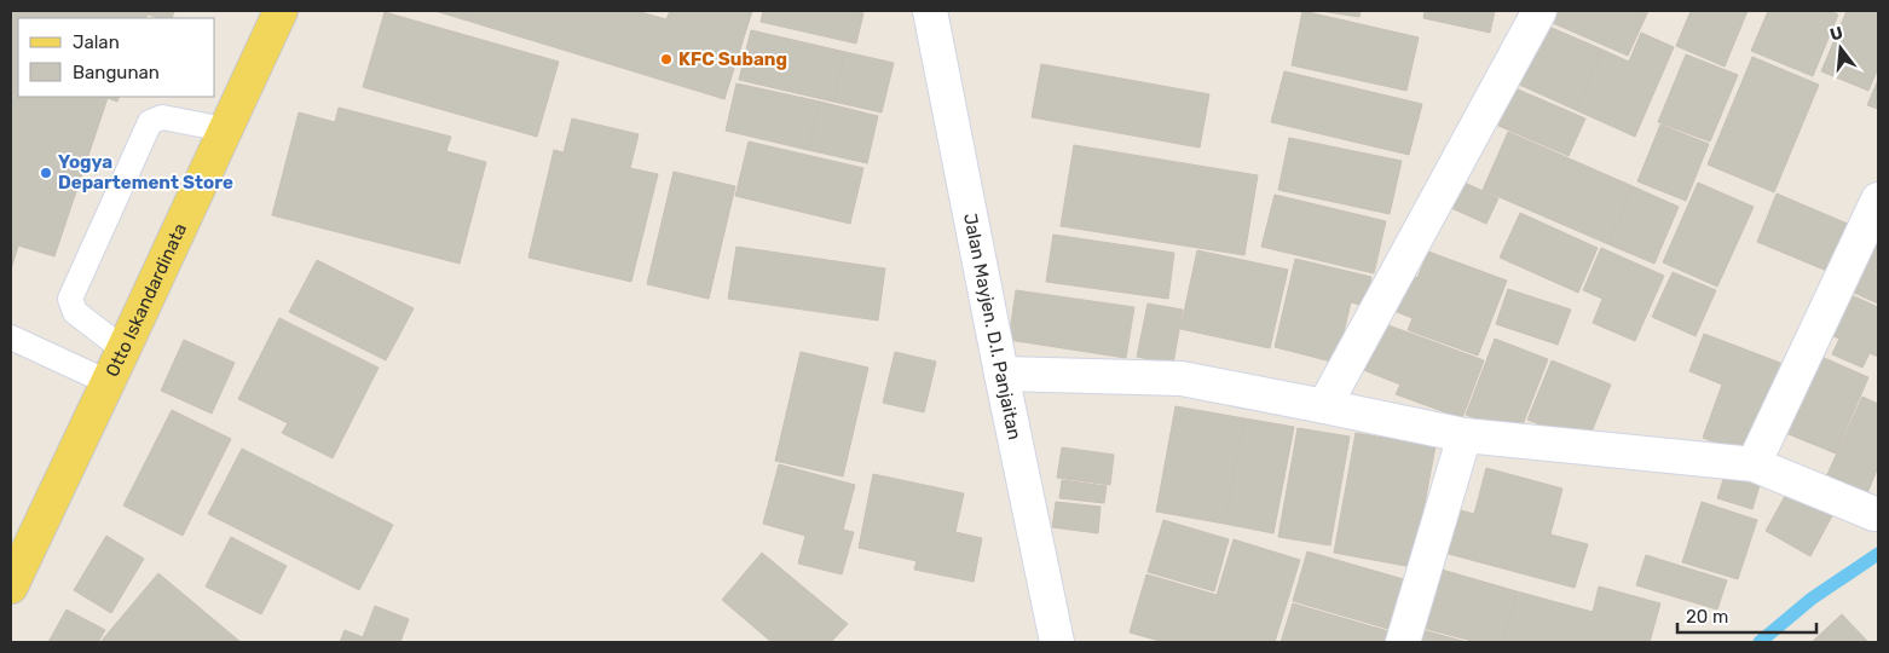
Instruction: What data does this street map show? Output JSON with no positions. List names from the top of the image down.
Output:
{
  "streets": {
    "main road": ["Otto Iskandardinata"],
    "street": ["Jalan Mayjen. D.I. Panjaitan"]
  },
  "places": ["KFC Subang", "Yogya Departement Store"],
  "legend": ["Jalan", "Bangunan"],
  "scale_bar": "20 m",
  "north": "top"
}
